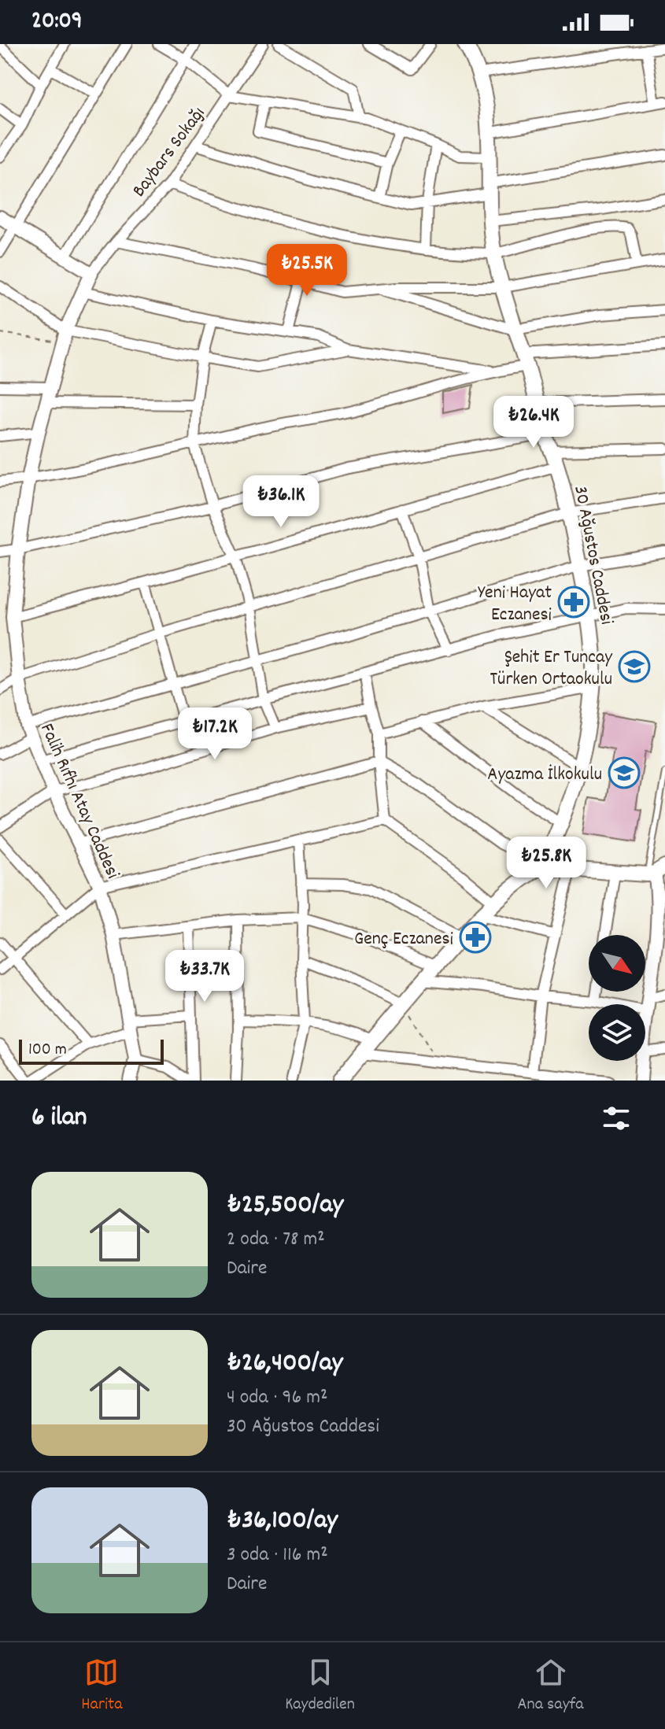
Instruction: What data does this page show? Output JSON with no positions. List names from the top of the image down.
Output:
{
  "streets": {
    "main road": ["30 Ağustos Caddesi"],
    "street": ["Baybars Sokağı", "Falih Rıfhı Atay Caddesi"]
  },
  "crossings": [
    ["Baybars Sokağı", "Falih Rıfhı Atay Caddesi"]
  ],
  "places": {
    "pharmacy": ["Yeni Hayat Eczanesi", "Genç Eczanesi"],
    "school or university": ["Şehit Er Tuncay Türken Ortaokulu", "Ayazma İlkokulu"]
  },
  "scale_bar": "100 m",
  "north": "bottom right",
  "page": {
    "status": "20:09",
    "price": [
      "₺25.5K",
      "₺26.4K",
      "₺36.1K",
      "₺17.2K",
      "₺25.8K",
      "₺33.7K"
    ],
    "scale": "100 m",
    "heading": "6 ilan",
    "list": [
      {
        "name": "₺25,500/ay",
        "note": "2 oda · 78 m² · Daire"
      },
      {
        "name": "₺26,400/ay",
        "note": "4 oda · 96 m² · 30 Ağustos Caddesi"
      },
      {
        "name": "₺36,100/ay",
        "note": "3 oda · 116 m² · Daire"
      }
    ],
    "tabs": ["Harita", "Kaydedilen", "Ana sayfa"]
  }
}
